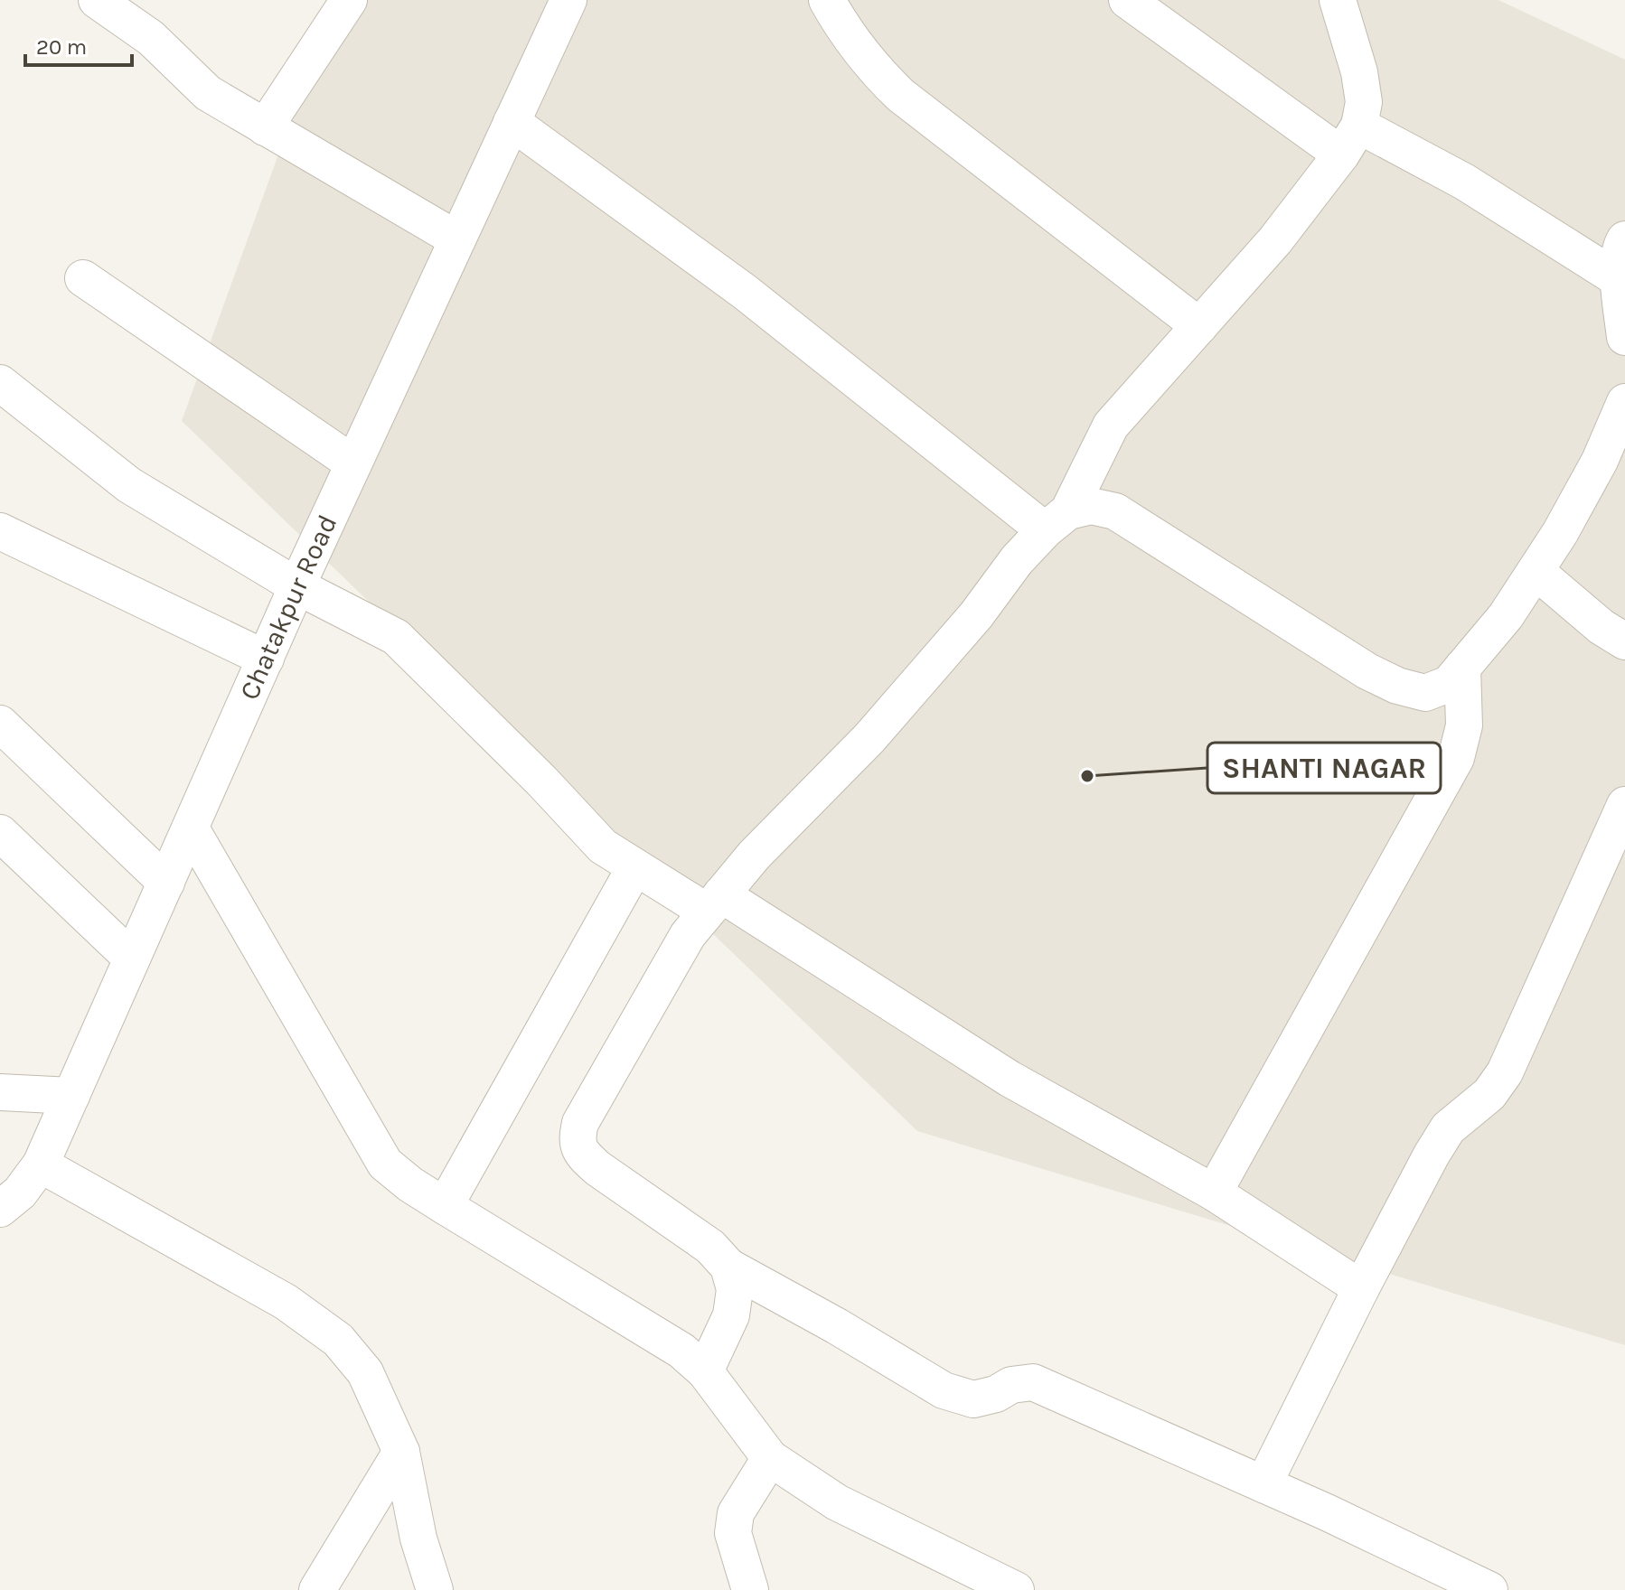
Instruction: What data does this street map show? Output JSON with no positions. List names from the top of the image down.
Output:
{
  "streets": {
    "street": ["Chatakpur Road"]
  },
  "places": ["SHANTI NAGAR"],
  "scale_bar": "20 m"
}
